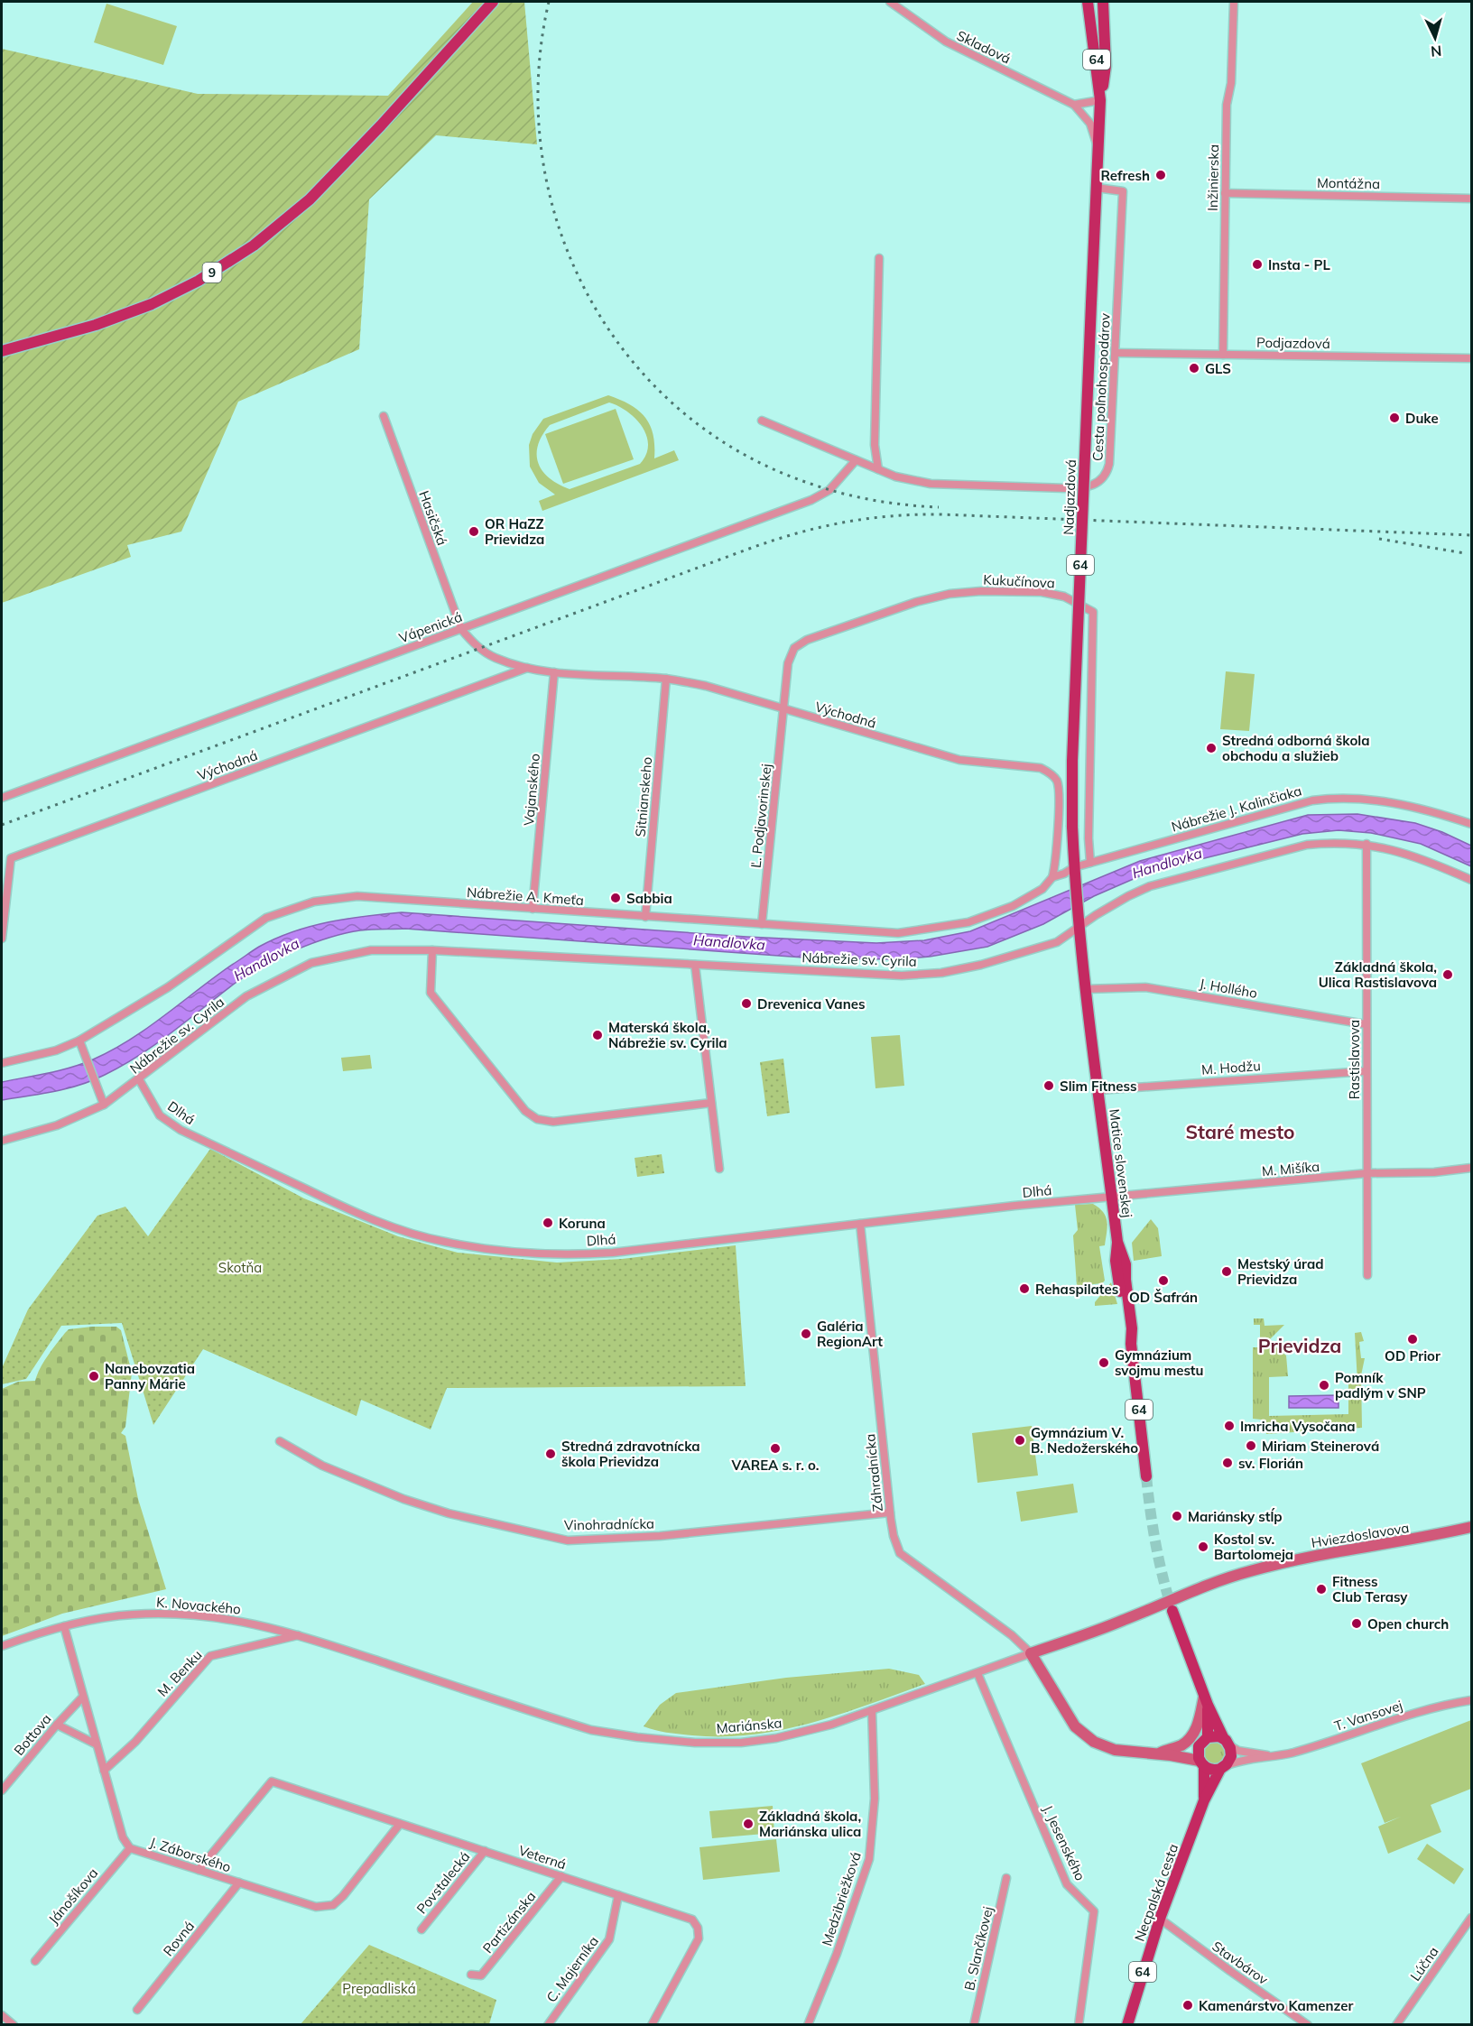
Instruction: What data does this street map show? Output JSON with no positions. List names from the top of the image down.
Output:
{
  "streets": {
    "main road": [
      "64",
      "9",
      "Nadjazdová",
      "Matice slovenskej",
      "Necpalská cesta"
    ],
    "street": [
      "Skladová",
      "Inžinierska",
      "Montážna",
      "Podjazdová",
      "Cesta poľnohospodárov",
      "Hasičská",
      "Kukučínova",
      "Vápenická",
      "Východná",
      "Vajanského",
      "Sitnianskeho",
      "Nábrežie J. Kalinčiaka",
      "Ľ. Podjavorinskej",
      "Nábrežie A. Kmeťa",
      "Nábrežie sv. Cyrila",
      "J. Hollého",
      "Rastislavova",
      "M. Hodžu",
      "Dlhá",
      "M. Mišíka",
      "Záhradnícka",
      "Vinohradnícka",
      "Hviezdoslavova",
      "K. Novackého",
      "M. Benku",
      "T. Vansovej",
      "Mariánska",
      "Bottova",
      "J. Jesenského",
      "J. Záborského",
      "Veterná",
      "Povstalecká",
      "Jánošíkova",
      "Medzibriežková",
      "Partizánska",
      "Rovná",
      "B. Slančíkovej",
      "Stavbárov",
      "Lúčna",
      "C. Majerníka"
    ]
  },
  "crossings": [
    ["Skladová", "Nadjazdová"],
    ["64", "T. Vansovej"],
    ["64", "Necpalská cesta"],
    ["Inžinierska", "Montážna"],
    ["Inžinierska", "Podjazdová"],
    ["Podjazdová", "Cesta poľnohospodárov"],
    ["Cesta poľnohospodárov", "Nadjazdová"],
    ["Cesta poľnohospodárov", "Vápenická"],
    ["Nadjazdová", "Nábrežie J. Kalinčiaka"],
    ["Nadjazdová", "Nábrežie A. Kmeťa"],
    ["Nadjazdová", "Nábrežie sv. Cyrila"],
    ["Nadjazdová", "Matice slovenskej"],
    ["Hasičská", "Vápenická"],
    ["Hasičská", "Východná"],
    ["Kukučínova", "Východná"],
    ["Kukučínova", "Nábrežie J. Kalinčiaka"],
    ["Kukučínova", "Ľ. Podjavorinskej"],
    ["Vápenická", "Východná"],
    ["Východná", "Vajanského"],
    ["Východná", "Sitnianskeho"],
    ["Východná", "Ľ. Podjavorinskej"],
    ["Východná", "Nábrežie A. Kmeťa"],
    ["Vajanského", "Nábrežie A. Kmeťa"],
    ["Sitnianskeho", "Nábrežie A. Kmeťa"],
    ["Nábrežie J. Kalinčiaka", "Nábrežie A. Kmeťa"],
    ["Ľ. Podjavorinskej", "Nábrežie A. Kmeťa"],
    ["Nábrežie sv. Cyrila", "Rastislavova"],
    ["Nábrežie sv. Cyrila", "Dlhá"],
    ["Nábrežie sv. Cyrila", "Matice slovenskej"],
    ["J. Hollého", "Rastislavova"],
    ["J. Hollého", "Matice slovenskej"],
    ["Rastislavova", "M. Hodžu"],
    ["Rastislavova", "M. Mišíka"],
    ["M. Hodžu", "Matice slovenskej"],
    ["Dlhá", "Matice slovenskej"],
    ["Dlhá", "M. Mišíka"],
    ["Dlhá", "Záhradnícka"],
    ["Matice slovenskej", "M. Mišíka"],
    ["Záhradnícka", "Vinohradnícka"],
    ["Záhradnícka", "Mariánska"],
    ["Hviezdoslavova", "Mariánska"],
    ["K. Novackého", "M. Benku"],
    ["K. Novackého", "Mariánska"],
    ["K. Novackého", "J. Záborského"],
    ["M. Benku", "Mariánska"],
    ["M. Benku", "J. Záborského"],
    ["T. Vansovej", "Necpalská cesta"],
    ["Mariánska", "J. Jesenského"],
    ["Mariánska", "Medzibriežková"],
    ["Bottova", "J. Záborského"],
    ["J. Záborského", "Veterná"],
    ["J. Záborského", "Jánošíkova"],
    ["J. Záborského", "Rovná"],
    ["Veterná", "Povstalecká"],
    ["Veterná", "Partizánska"],
    ["Veterná", "C. Majerníka"],
    ["Necpalská cesta", "Stavbárov"]
  ],
  "districts": ["Staré mesto", "Prievidza"],
  "water": ["Handlovka"],
  "parks": ["Skotňa", "Prepadliská"],
  "places": [
    "Refresh",
    "Insta - PL",
    "GLS",
    "Duke",
    "OR HaZZ Prievidza",
    "Stredná odborná škola obchodu a služieb",
    "Sabbia",
    "Základná škola, Ulica Rastislavova",
    "Drevenica Vanes",
    "Materská škola, Nábrežie sv. Cyrila",
    "Slim Fitness",
    "Koruna",
    "Mestský úrad Prievidza",
    "OD Šafrán",
    "Rehaspilates",
    "Galéria RegionArt",
    "OD Prior",
    "Gymnázium svojmu mestu",
    "Nanebovzatia Panny Márie",
    "Pomník padlým v SNP",
    "Imricha Vysočana",
    "Gymnázium V. B. Nedožerského",
    "Miriam Steinerová",
    "VAREA s. r. o.",
    "Stredná zdravotnícka škola Prievidza",
    "sv. Florián",
    "Mariánsky stĺp",
    "Kostol sv. Bartolomeja",
    "Fitness Club Terasy",
    "Open church",
    "Základná škola, Mariánska ulica",
    "Kamenárstvo Kamenzer"
  ],
  "north": "bottom"
}
